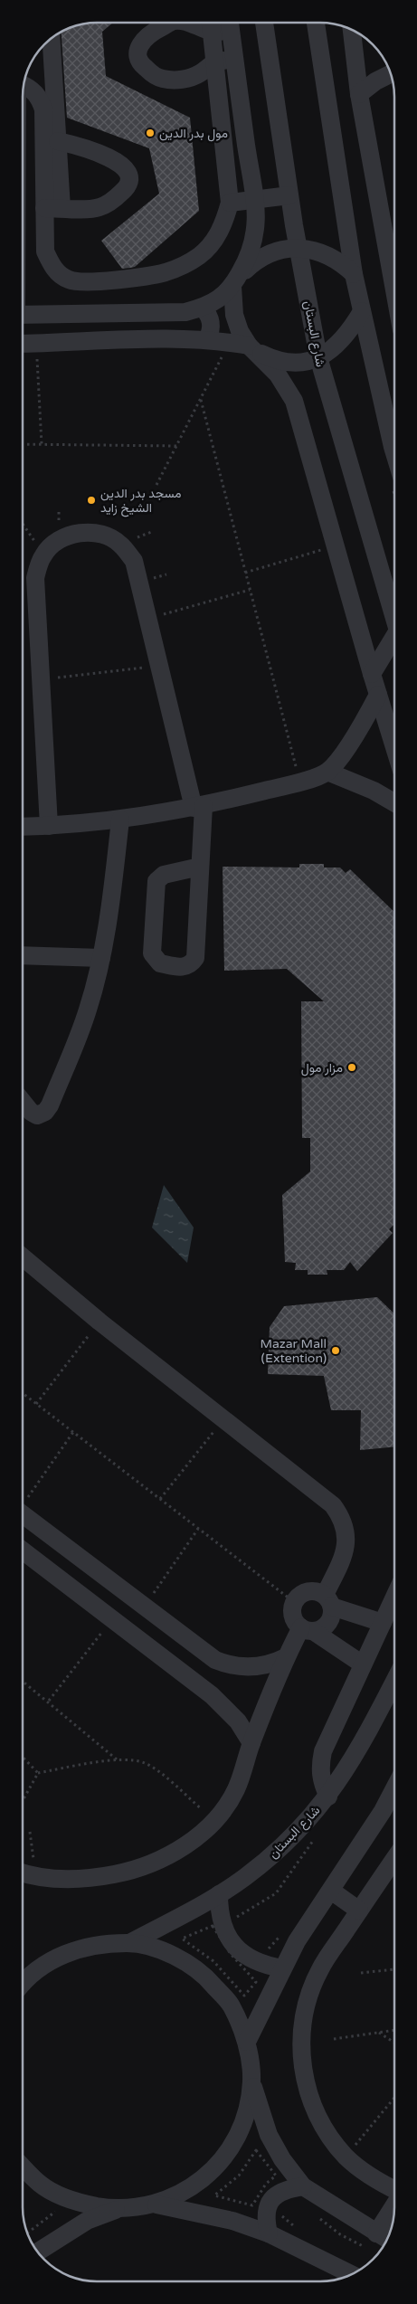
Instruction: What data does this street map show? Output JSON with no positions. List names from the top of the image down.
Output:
{
  "streets": {
    "street": ["شارع البستان"]
  },
  "places": [
    "مول بدر الدين",
    "مسجد بدر الدين الشيخ زايد",
    "مزار مول",
    "Mazar Mall (Extention)"
  ]
}
